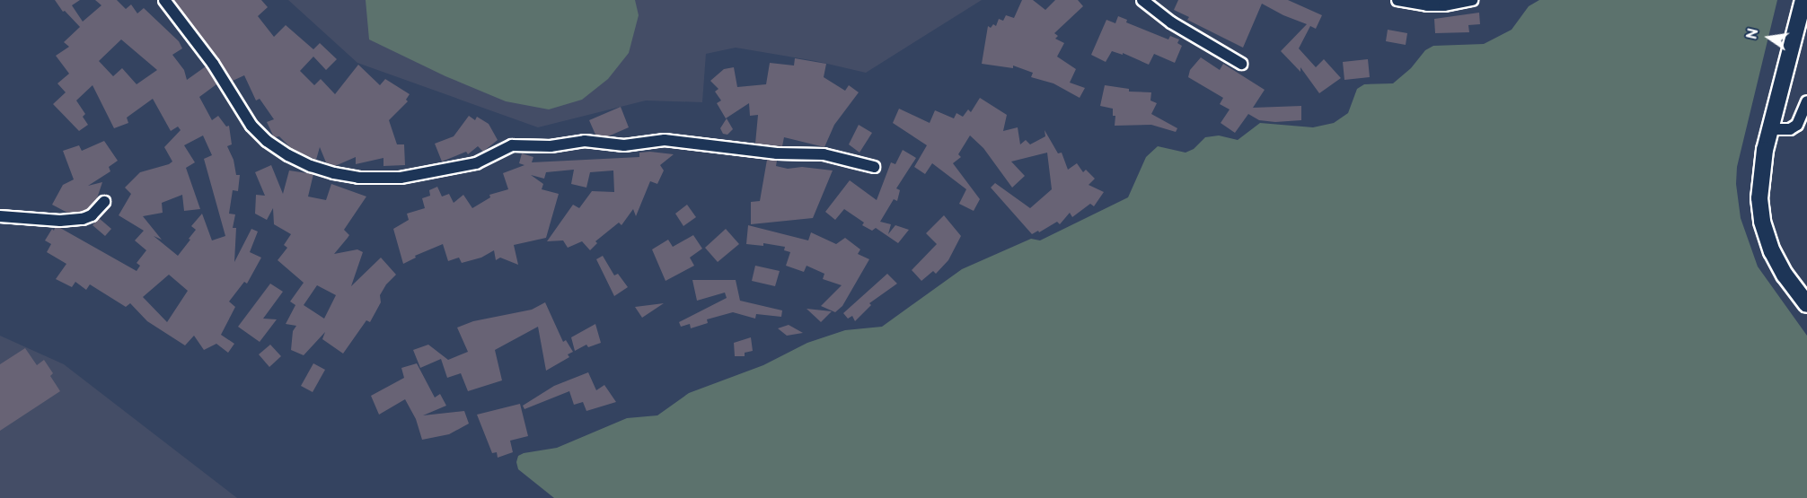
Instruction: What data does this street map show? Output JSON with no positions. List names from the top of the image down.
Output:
{
  "north": "left"
}
